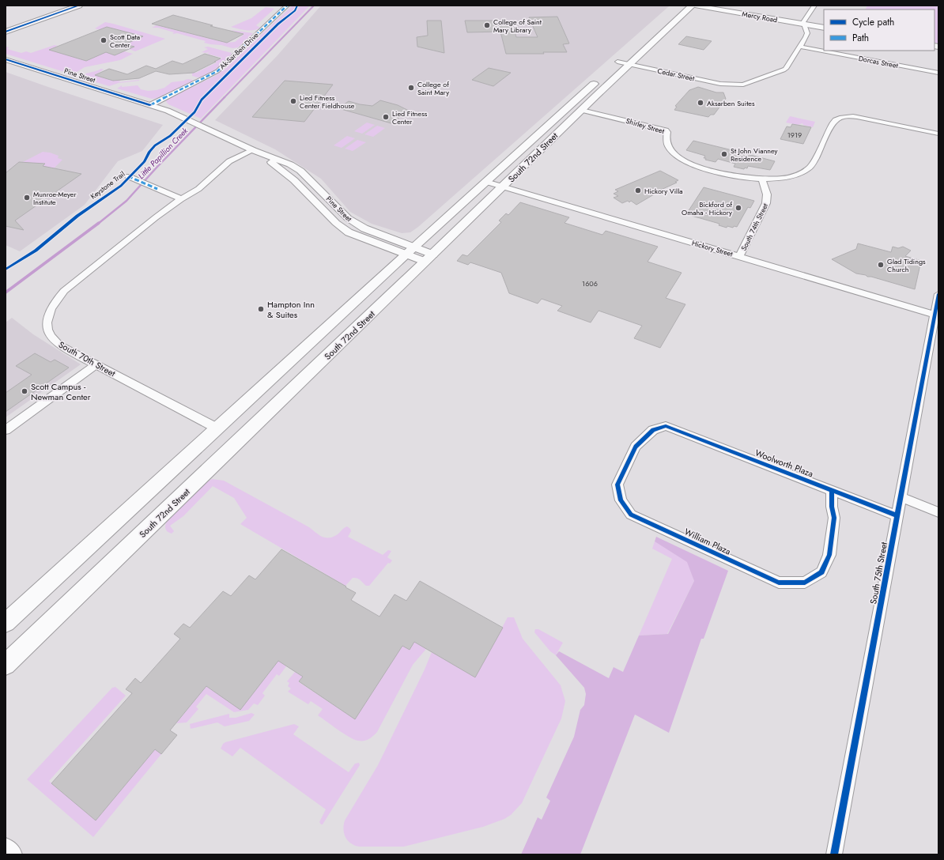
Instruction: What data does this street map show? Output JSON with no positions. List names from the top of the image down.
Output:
{
  "streets": {
    "main road": ["Mercy Road", "South 72nd Street"],
    "street": [
      "Ak-Sar-Ben Drive",
      "Dorcas Street",
      "Cedar Street",
      "Pine Street",
      "Shirley Street",
      "South 74th Street",
      "Hickory Street",
      "South 70th Street",
      "Woolworth Plaza",
      "William Plaza",
      "South 75th Street"
    ],
    "cycle path": ["Keystone Trail"]
  },
  "crossings": [
    ["Mercy Road", "Cedar Street"],
    ["Ak-Sar-Ben Drive", "Pine Street"],
    ["Dorcas Street", "Cedar Street"],
    ["Cedar Street", "South 72nd Street"],
    ["Pine Street", "South 72nd Street"],
    ["Pine Street", "South 70th Street"],
    ["Shirley Street", "South 72nd Street"],
    ["Shirley Street", "South 74th Street"],
    ["South 72nd Street", "Hickory Street"],
    ["South 72nd Street", "South 70th Street"],
    ["South 74th Street", "Hickory Street"],
    ["Hickory Street", "South 75th Street"],
    ["Woolworth Plaza", "William Plaza"],
    ["Woolworth Plaza", "South 75th Street"]
  ],
  "water": ["Little Papillion Creek"],
  "places": [
    "College of Saint Mary Library",
    "Scott Data Center",
    "College of Saint Mary",
    "Lied Fitness Center Fieldhouse",
    "Aksarben Suites",
    "Lied Fitness Center",
    "St John Vianney Residence",
    "Hickory Villa",
    "Munroe-Meyer Institute",
    "Bickford of Omaha - Hickory",
    "Glad Tidings Church",
    "Hampton Inn & Suites",
    "Scott Campus - Newman Center"
  ],
  "house_numbers": ["1919", "1606"],
  "legend": ["Cycle path", "Path"]
}
